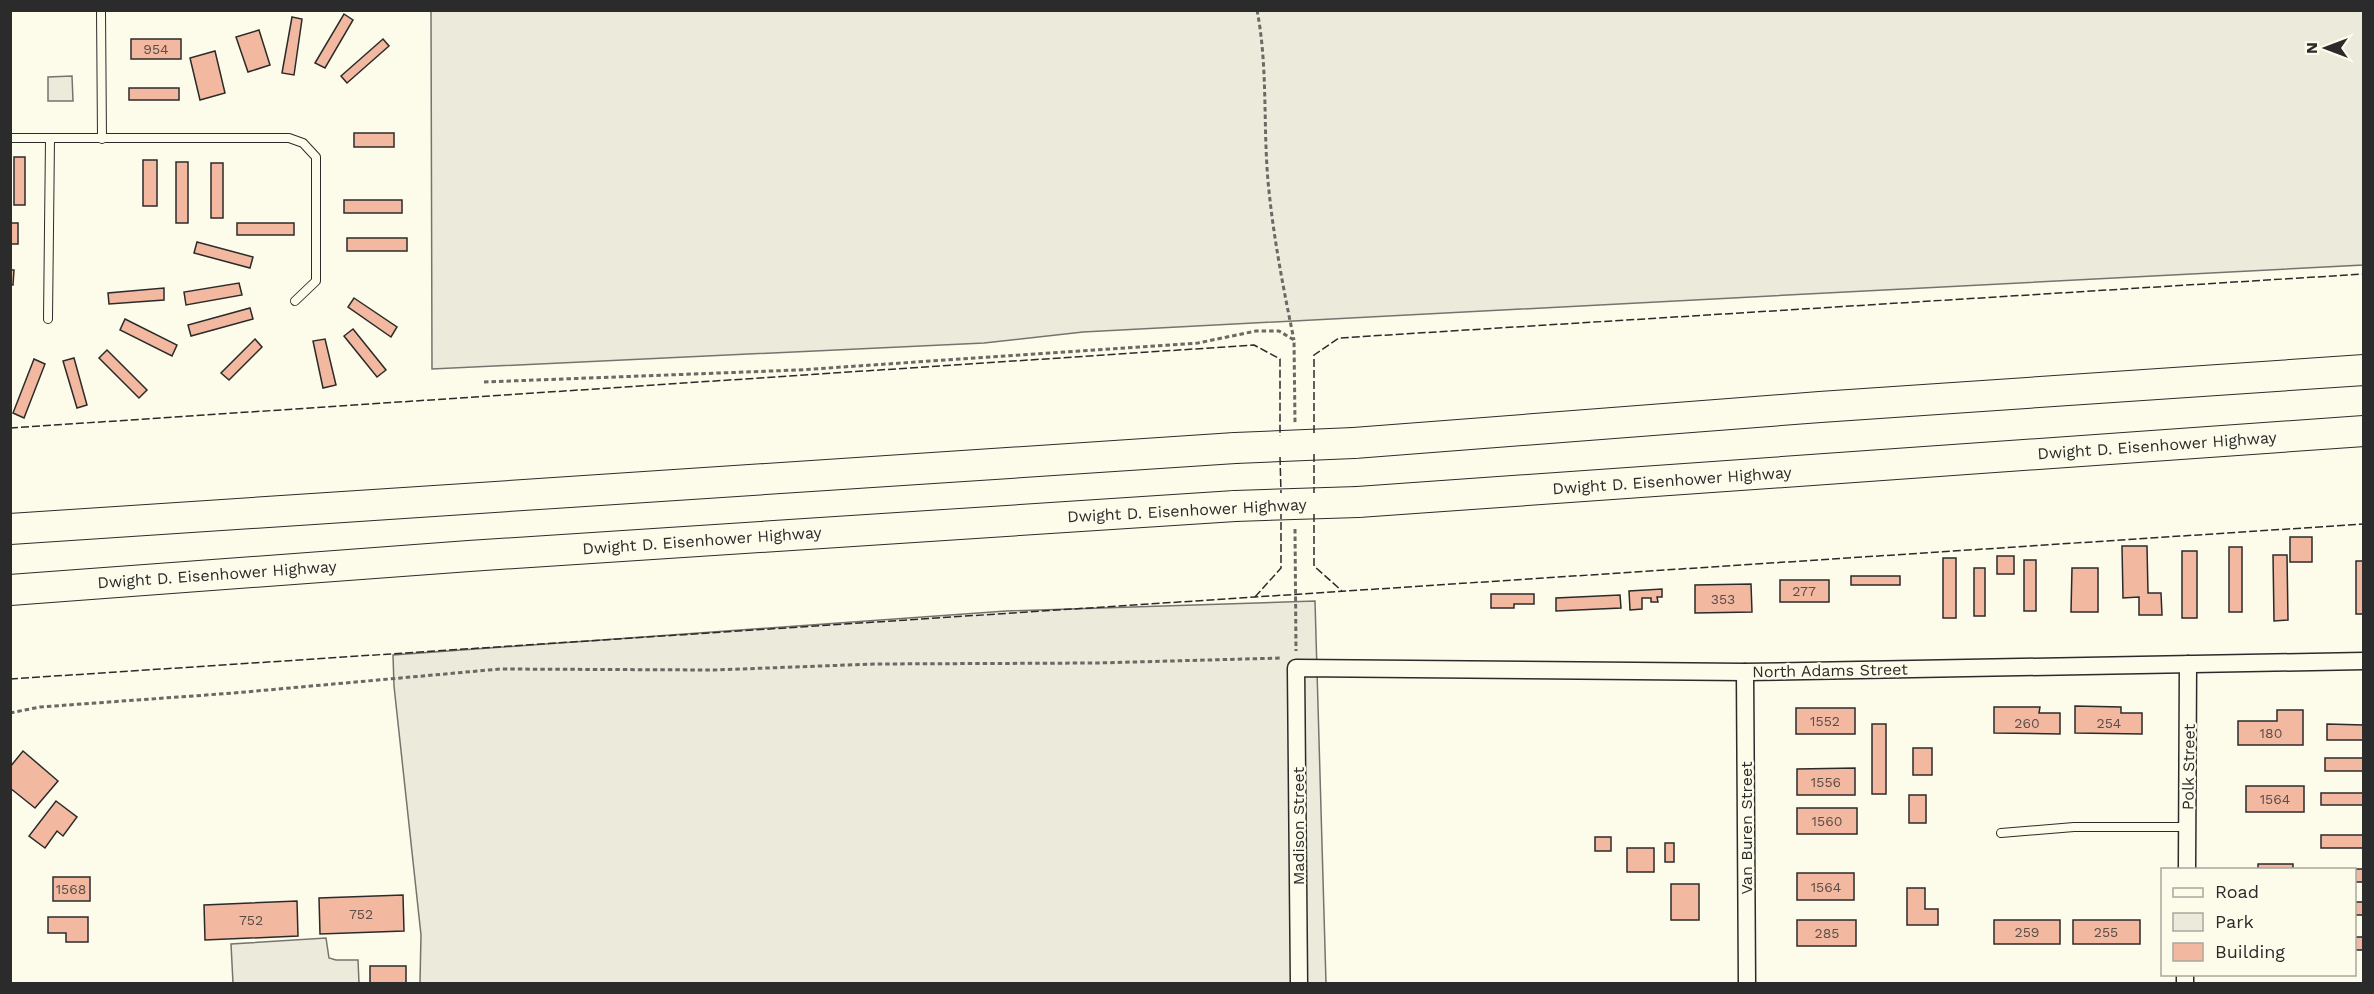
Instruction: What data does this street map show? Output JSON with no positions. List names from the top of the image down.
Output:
{
  "streets": {
    "highway": ["Dwight D. Eisenhower Highway"],
    "street": [
      "North Adams Street",
      "Polk Street",
      "Madison Street",
      "Van Buren Street"
    ]
  },
  "crossings": [
    ["North Adams Street", "Polk Street"],
    ["North Adams Street", "Madison Street"],
    ["North Adams Street", "Van Buren Street"]
  ],
  "house_numbers": [
    "954",
    "277",
    "353",
    "1552",
    "260",
    "254",
    "180",
    "1556",
    "1564",
    "1560",
    "1564",
    "1568",
    "752",
    "752",
    "259",
    "255",
    "285"
  ],
  "legend": ["Road", "Park", "Building"],
  "north": "left"
}
